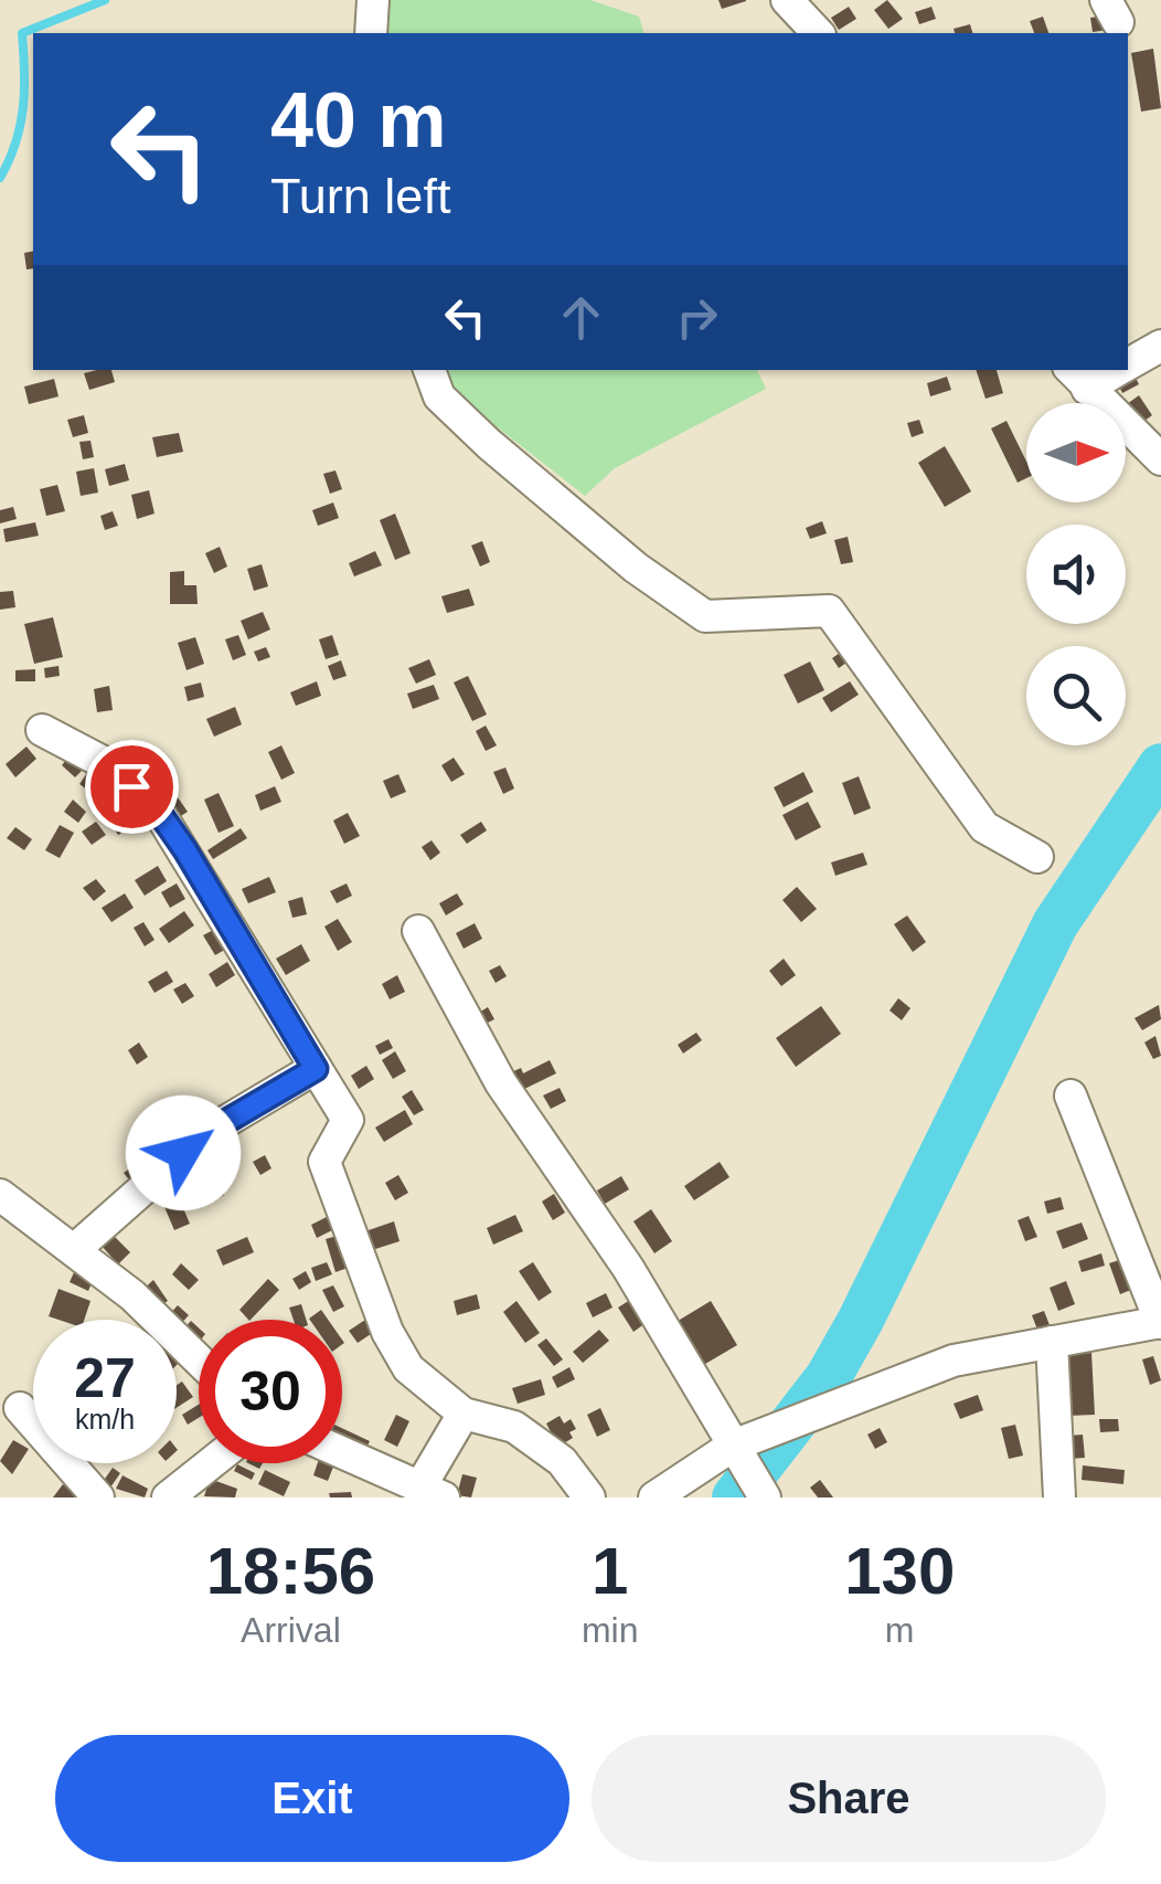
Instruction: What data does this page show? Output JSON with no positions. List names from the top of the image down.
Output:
{
  "north": "right",
  "page": {
    "turn": ["40 m", "Turn left"],
    "speed": "27 km/h",
    "limit": "30",
    "eta": [
      "18:56",
      "Arrival",
      "1",
      "min",
      "130",
      "m"
    ],
    "buttons": ["Exit", "Share"]
  }
}
